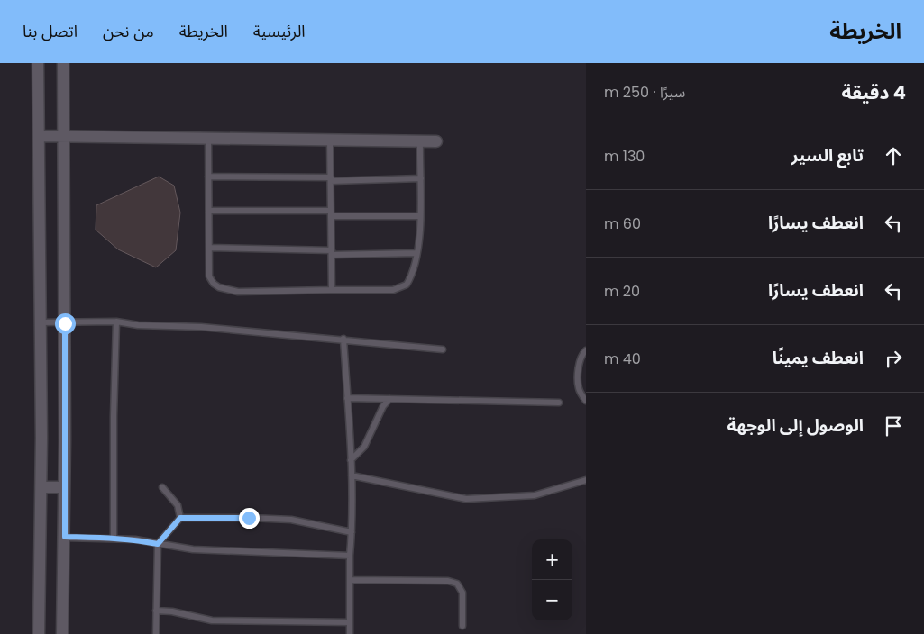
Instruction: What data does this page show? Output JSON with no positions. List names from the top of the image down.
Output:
{
  "page": {
    "header": "الخريطة",
    "nav": [
      "الرئيسية",
      "الخريطة",
      "من نحن",
      "اتصل بنا"
    ],
    "heading": ["4 دقيقة", "سيرًا · 250 m"],
    "list": [
      ["تابع السير", "130 m"],
      ["انعطف يسارًا", "60 m"],
      ["انعطف يسارًا", "20 m"],
      ["انعطف يمينًا", "40 m"],
      "الوصول إلى الوجهة"
    ],
    "map_buttons": ["+", "−"]
  }
}
